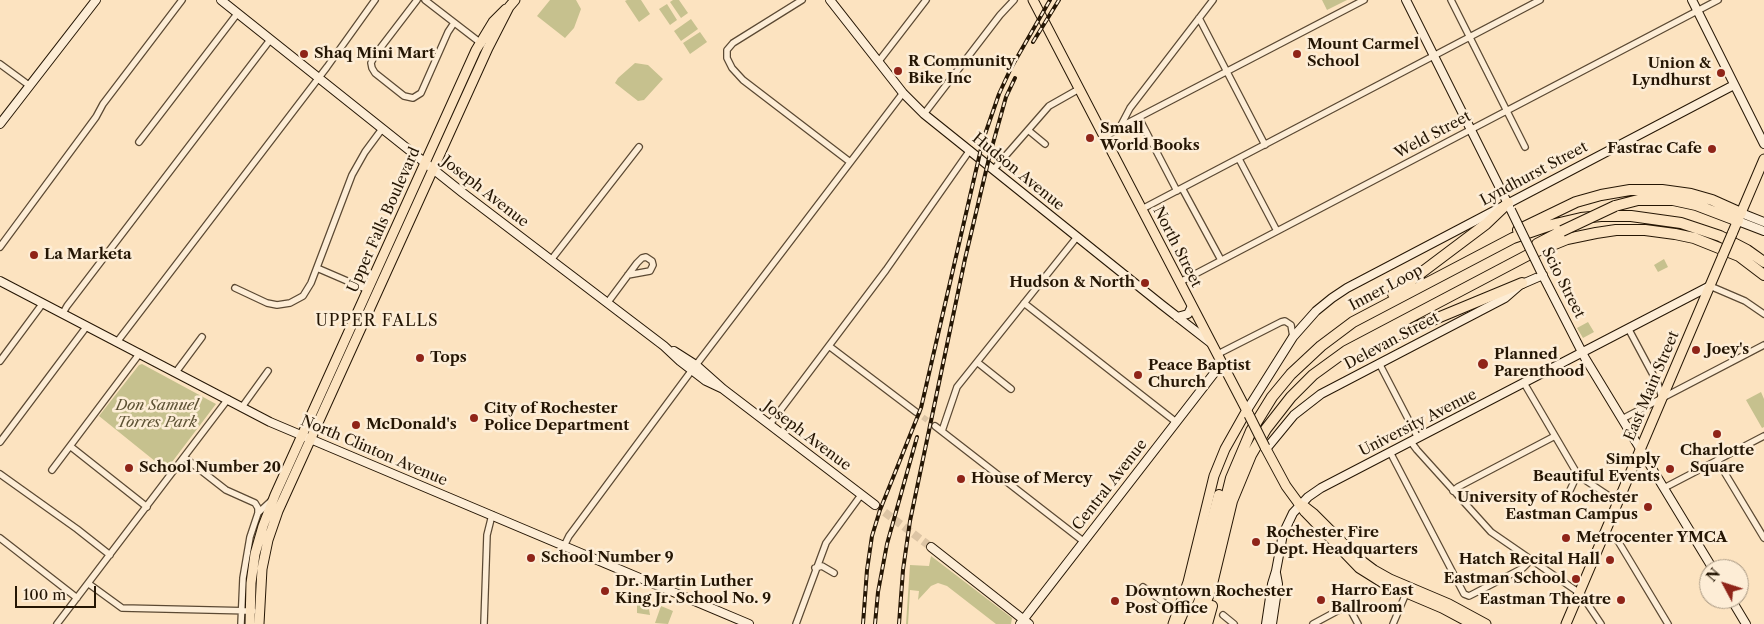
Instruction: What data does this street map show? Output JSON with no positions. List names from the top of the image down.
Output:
{
  "streets": {
    "highway": ["Inner Loop"],
    "main road": ["Upper Falls Boulevard", "North Street", "East Main Street"],
    "street": [
      "Weld Street",
      "Hudson Avenue",
      "Lyndhurst Street",
      "Joseph Avenue",
      "Scio Street",
      "Delevan Street",
      "University Avenue",
      "North Clinton Avenue",
      "Central Avenue"
    ]
  },
  "crossings": [
    ["Weld Street", "North Street"],
    ["Weld Street", "Scio Street"],
    ["Hudson Avenue", "North Street"],
    ["Lyndhurst Street", "North Street"],
    ["Lyndhurst Street", "Scio Street"],
    ["Lyndhurst Street", "Inner Loop"],
    ["Joseph Avenue", "Upper Falls Boulevard"],
    ["Upper Falls Boulevard", "North Clinton Avenue"],
    ["North Street", "Inner Loop"],
    ["North Street", "Delevan Street"],
    ["North Street", "University Avenue"],
    ["North Street", "Central Avenue"],
    ["Scio Street", "Delevan Street"],
    ["Scio Street", "East Main Street"],
    ["Scio Street", "University Avenue"],
    ["East Main Street", "University Avenue"]
  ],
  "districts": ["UPPER FALLS"],
  "parks": ["Don Samuel Torres Park"],
  "places": [
    "Shaq Mini Mart",
    "Mount Carmel School",
    "R Community Bike Inc",
    "Union & Lyndhurst",
    "Small World Books",
    "Fastrac Cafe",
    "La Marketa",
    "Hudson & North",
    "Joey's",
    "Tops",
    "Planned Parenthood",
    "Peace Baptist Church",
    "City of Rochester Police Department",
    "McDonald's",
    "Charlotte Square",
    "School Number 20",
    "Simply Beautiful Events",
    "House of Mercy",
    "University of Rochester Eastman Campus",
    "Metrocenter YMCA",
    "Rochester Fire Dept. Headquarters",
    "School Number 9",
    "Hatch Recital Hall",
    "Eastman School",
    "Dr. Martin Luther King Jr. School No. 9",
    "Harro East Ballroom",
    "Eastman Theatre",
    "Downtown Rochester Post Office"
  ],
  "scale_bar": "100 m",
  "north": "top left"
}
